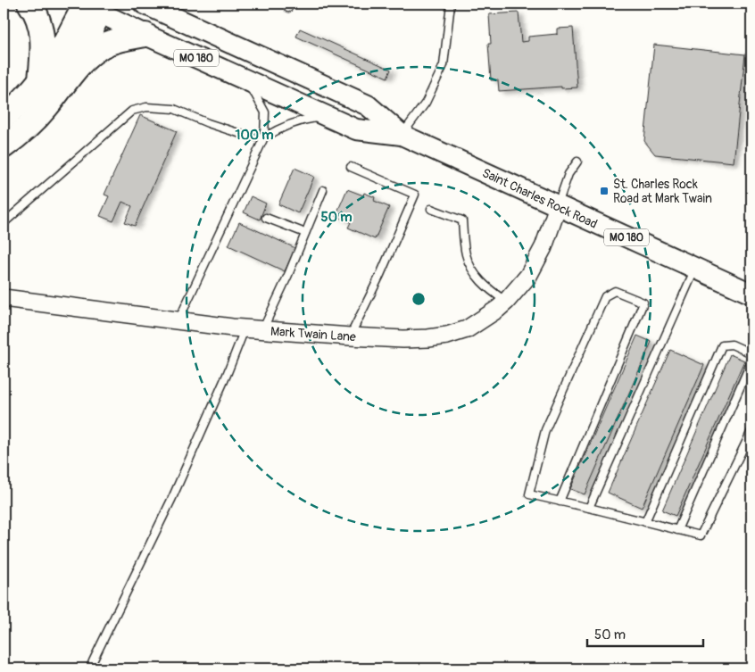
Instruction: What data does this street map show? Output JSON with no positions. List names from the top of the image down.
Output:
{
  "streets": {
    "main road": ["MO 180", "Saint Charles Rock Road"],
    "street": ["Mark Twain Lane"]
  },
  "crossings": [
    ["Saint Charles Rock Road", "Mark Twain Lane"]
  ],
  "places": {
    "transit": ["St. Charles Rock Road at Mark Twain"]
  },
  "scale_bar": "50 m",
  "rings": ["100 m", "50 m"]
}
